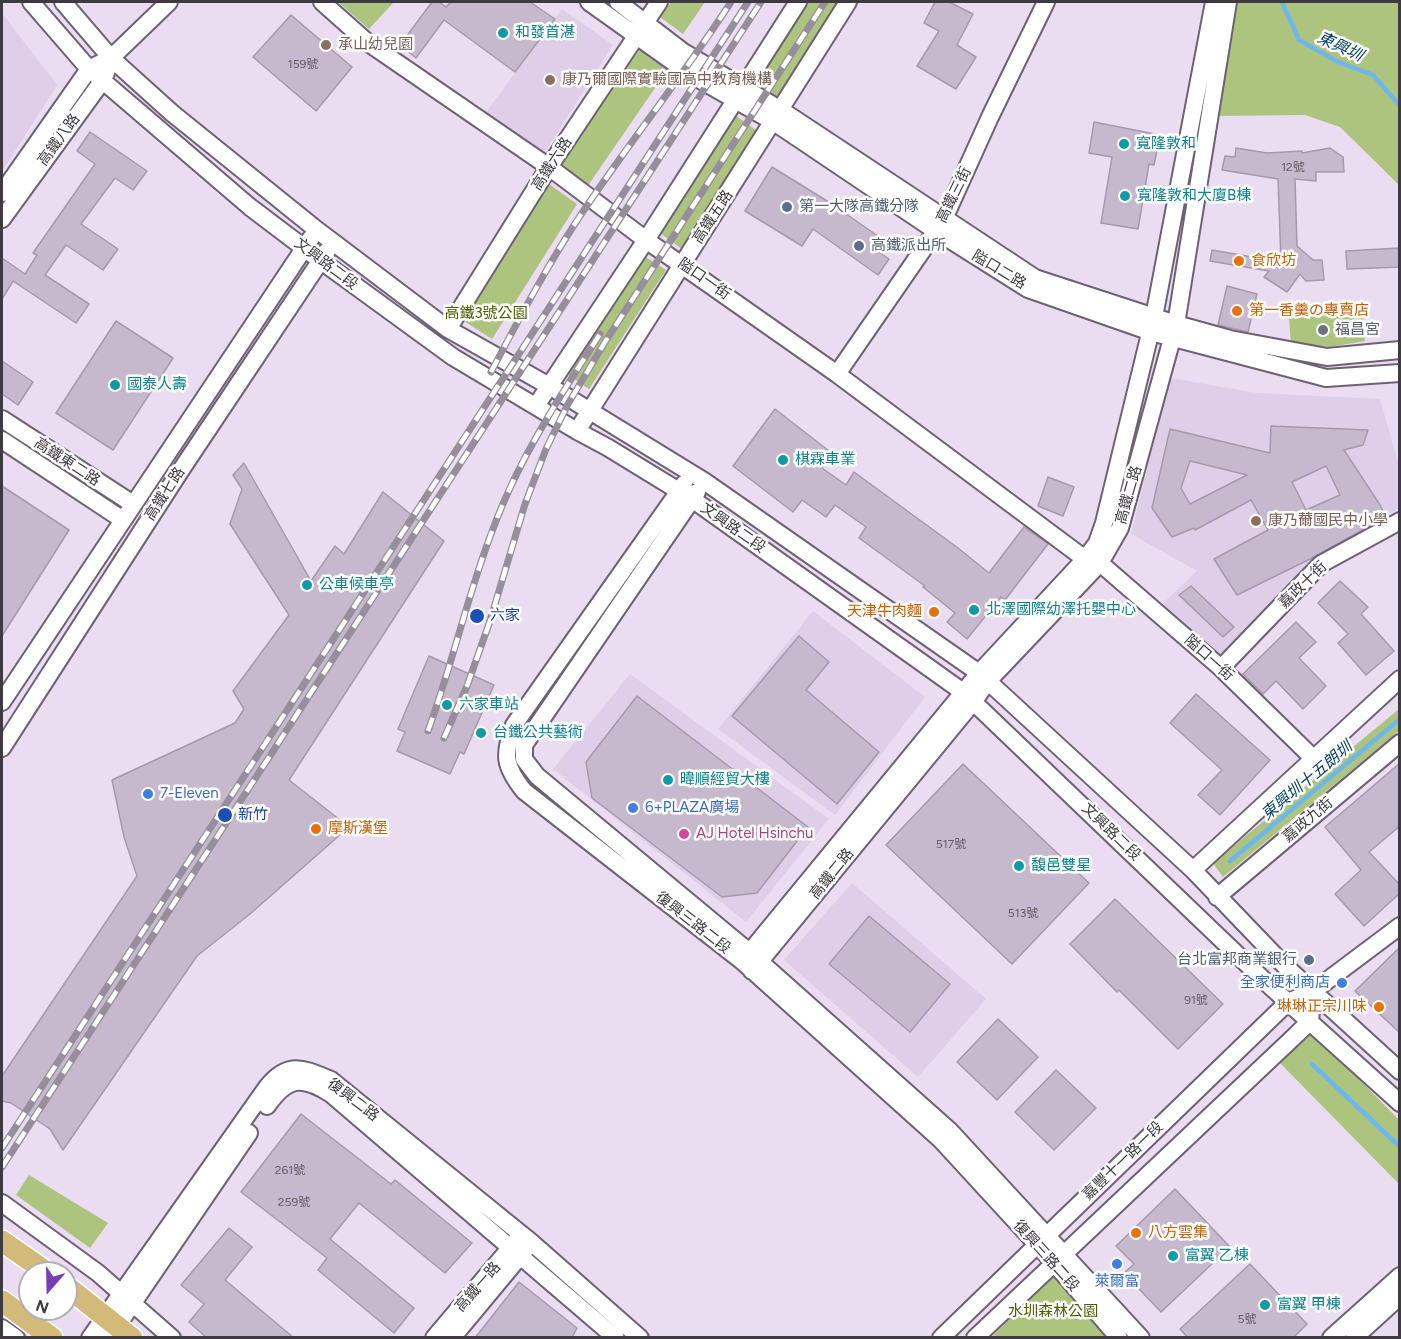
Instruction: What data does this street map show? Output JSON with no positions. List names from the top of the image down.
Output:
{
  "streets": {
    "street": [
      "高鐵八路",
      "高鐵六路",
      "高鐵三街",
      "高鐵五路",
      "文興路二段",
      "隘口二路",
      "隘口一街",
      "高鐵東二路",
      "高鐵七路",
      "高鐵二路",
      "嘉政十街",
      "嘉政九街",
      "復興三路二段",
      "復興二路",
      "嘉豐十一路一段",
      "高鐵一路"
    ]
  },
  "crossings": [
    ["高鐵八路", "文興路二段"],
    ["高鐵六路", "文興路二段"],
    ["高鐵六路", "隘口二路"],
    ["高鐵六路", "隘口一街"],
    ["高鐵三街", "隘口二路"],
    ["高鐵三街", "隘口一街"],
    ["高鐵五路", "文興路二段"],
    ["高鐵五路", "隘口二路"],
    ["高鐵五路", "隘口一街"],
    ["文興路二段", "高鐵七路"],
    ["文興路二段", "高鐵二路"],
    ["文興路二段", "嘉政九街"],
    ["文興路二段", "復興三路二段"],
    ["文興路二段", "嘉豐十一路一段"],
    ["隘口二路", "高鐵二路"],
    ["隘口一街", "高鐵二路"],
    ["隘口一街", "嘉政十街"],
    ["高鐵東二路", "高鐵七路"],
    ["高鐵二路", "復興三路二段"],
    ["復興三路二段", "嘉豐十一路一段"],
    ["復興二路", "高鐵一路"]
  ],
  "water": ["東興圳", "東興圳十五朗圳"],
  "parks": ["高鐵3號公園", "水圳森林公園"],
  "places": [
    "和發首湛",
    "承山幼兒園",
    "康乃爾國際實驗國高中教育機構",
    "寬隆敦和",
    "寬隆敦和大廈B棟",
    "第一大隊高鐵分隊",
    "高鐵派出所",
    "食欣坊",
    "第一香羹の專賣店",
    "福昌宮",
    "國泰人壽",
    "棋霖車業",
    "康乃薾國民中小學",
    "公車候車亭",
    "北澤國際幼澤托嬰中心",
    "天津牛肉麵",
    "六家",
    "六家車站",
    "台鐵公共藝術",
    "暐順經貿大樓",
    "7-Eleven",
    "6+PLAZA廣場",
    "新竹",
    "摩斯漢堡",
    "AJ Hotel Hsinchu",
    "馥邑雙星",
    "台北富邦商業銀行",
    "全家便利商店",
    "琳琳正宗川味",
    "八方雲集",
    "富翼 乙棟",
    "萊爾富",
    "富翼 甲棟"
  ],
  "house_numbers": [
    "159號",
    "12號",
    "517號",
    "513號",
    "91號",
    "261號",
    "259號",
    "5號"
  ],
  "north": "bottom"
}
